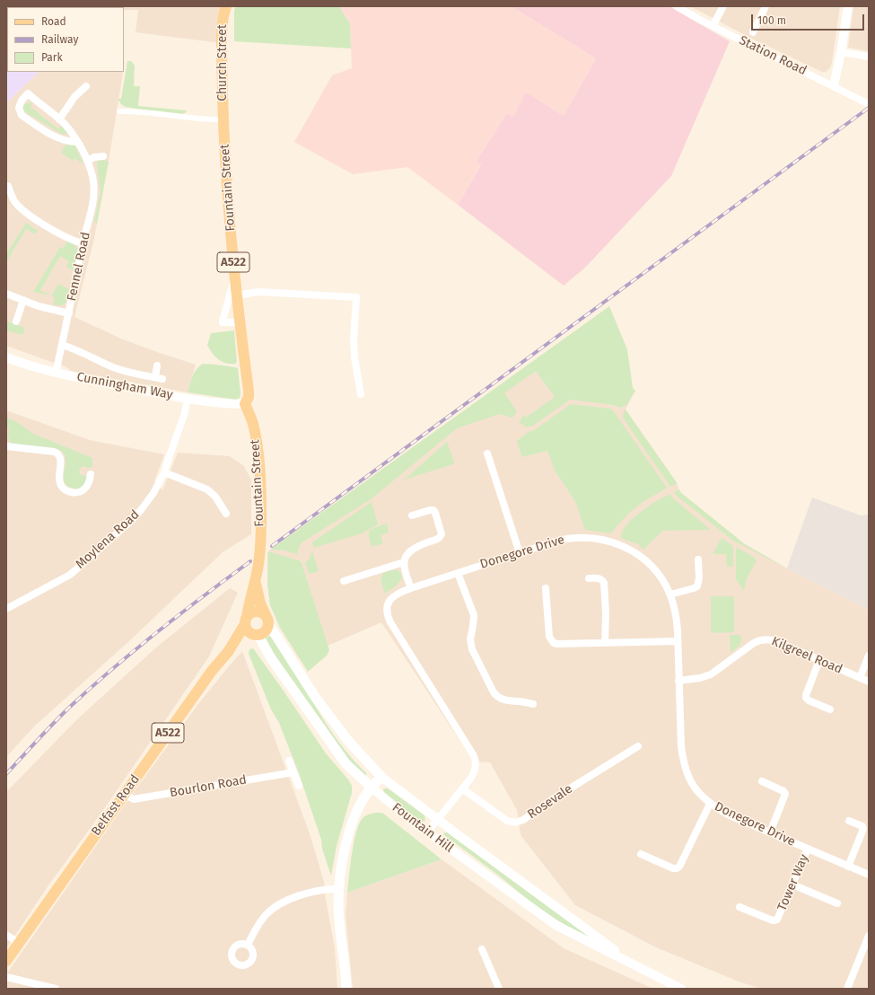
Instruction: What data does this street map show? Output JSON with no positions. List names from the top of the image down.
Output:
{
  "streets": {
    "main road": [
      "Church Street",
      "Fountain Street",
      "A522",
      "Belfast Road",
      "Fountain Hill"
    ],
    "street": [
      "Station Road",
      "Fennel Road",
      "Cunningham Way",
      "Moylena Road",
      "Donegore Drive",
      "Kilgreel Road",
      "Bourlon Road",
      "Rosevale",
      "Tower Way"
    ]
  },
  "crossings": [
    ["Church Street", "Fountain Street"],
    ["Fountain Street", "A522"],
    ["Fountain Street", "Cunningham Way"],
    ["Fountain Street", "Belfast Road"],
    ["Fountain Street", "Fountain Hill"],
    ["A522", "Belfast Road"],
    ["A522", "Fountain Hill"],
    ["Fennel Road", "Cunningham Way"],
    ["Cunningham Way", "Moylena Road"],
    ["Donegore Drive", "Kilgreel Road"],
    ["Donegore Drive", "Rosevale"],
    ["Donegore Drive", "Fountain Hill"],
    ["Donegore Drive", "Tower Way"],
    ["Bourlon Road", "Belfast Road"],
    ["Belfast Road", "Fountain Hill"]
  ],
  "legend": ["Road", "Railway", "Park"],
  "scale_bar": "100 m"
}
